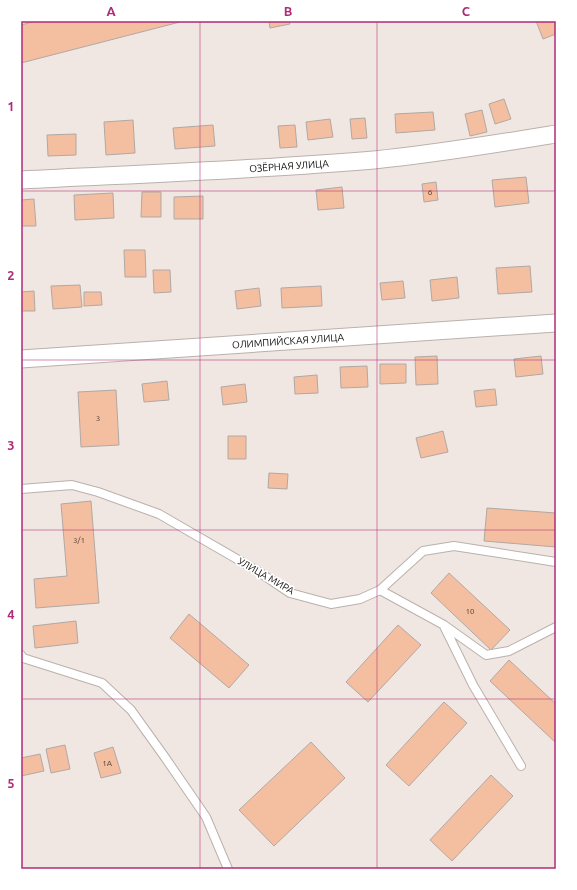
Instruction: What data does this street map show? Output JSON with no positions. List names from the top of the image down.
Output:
{
  "streets": {
    "street": ["ОЗЁРНАЯ УЛИЦА", "ОЛИМПИЙСКАЯ УЛИЦА"],
    "lane": ["УЛИЦА МИРА"]
  },
  "house_numbers": [
    "6",
    "3",
    "3/1",
    "10",
    "1А"
  ],
  "grid": {
    "columns": ["A", "B", "C"],
    "rows": [
      "1",
      "2",
      "3",
      "4",
      "5"
    ]
  }
}
